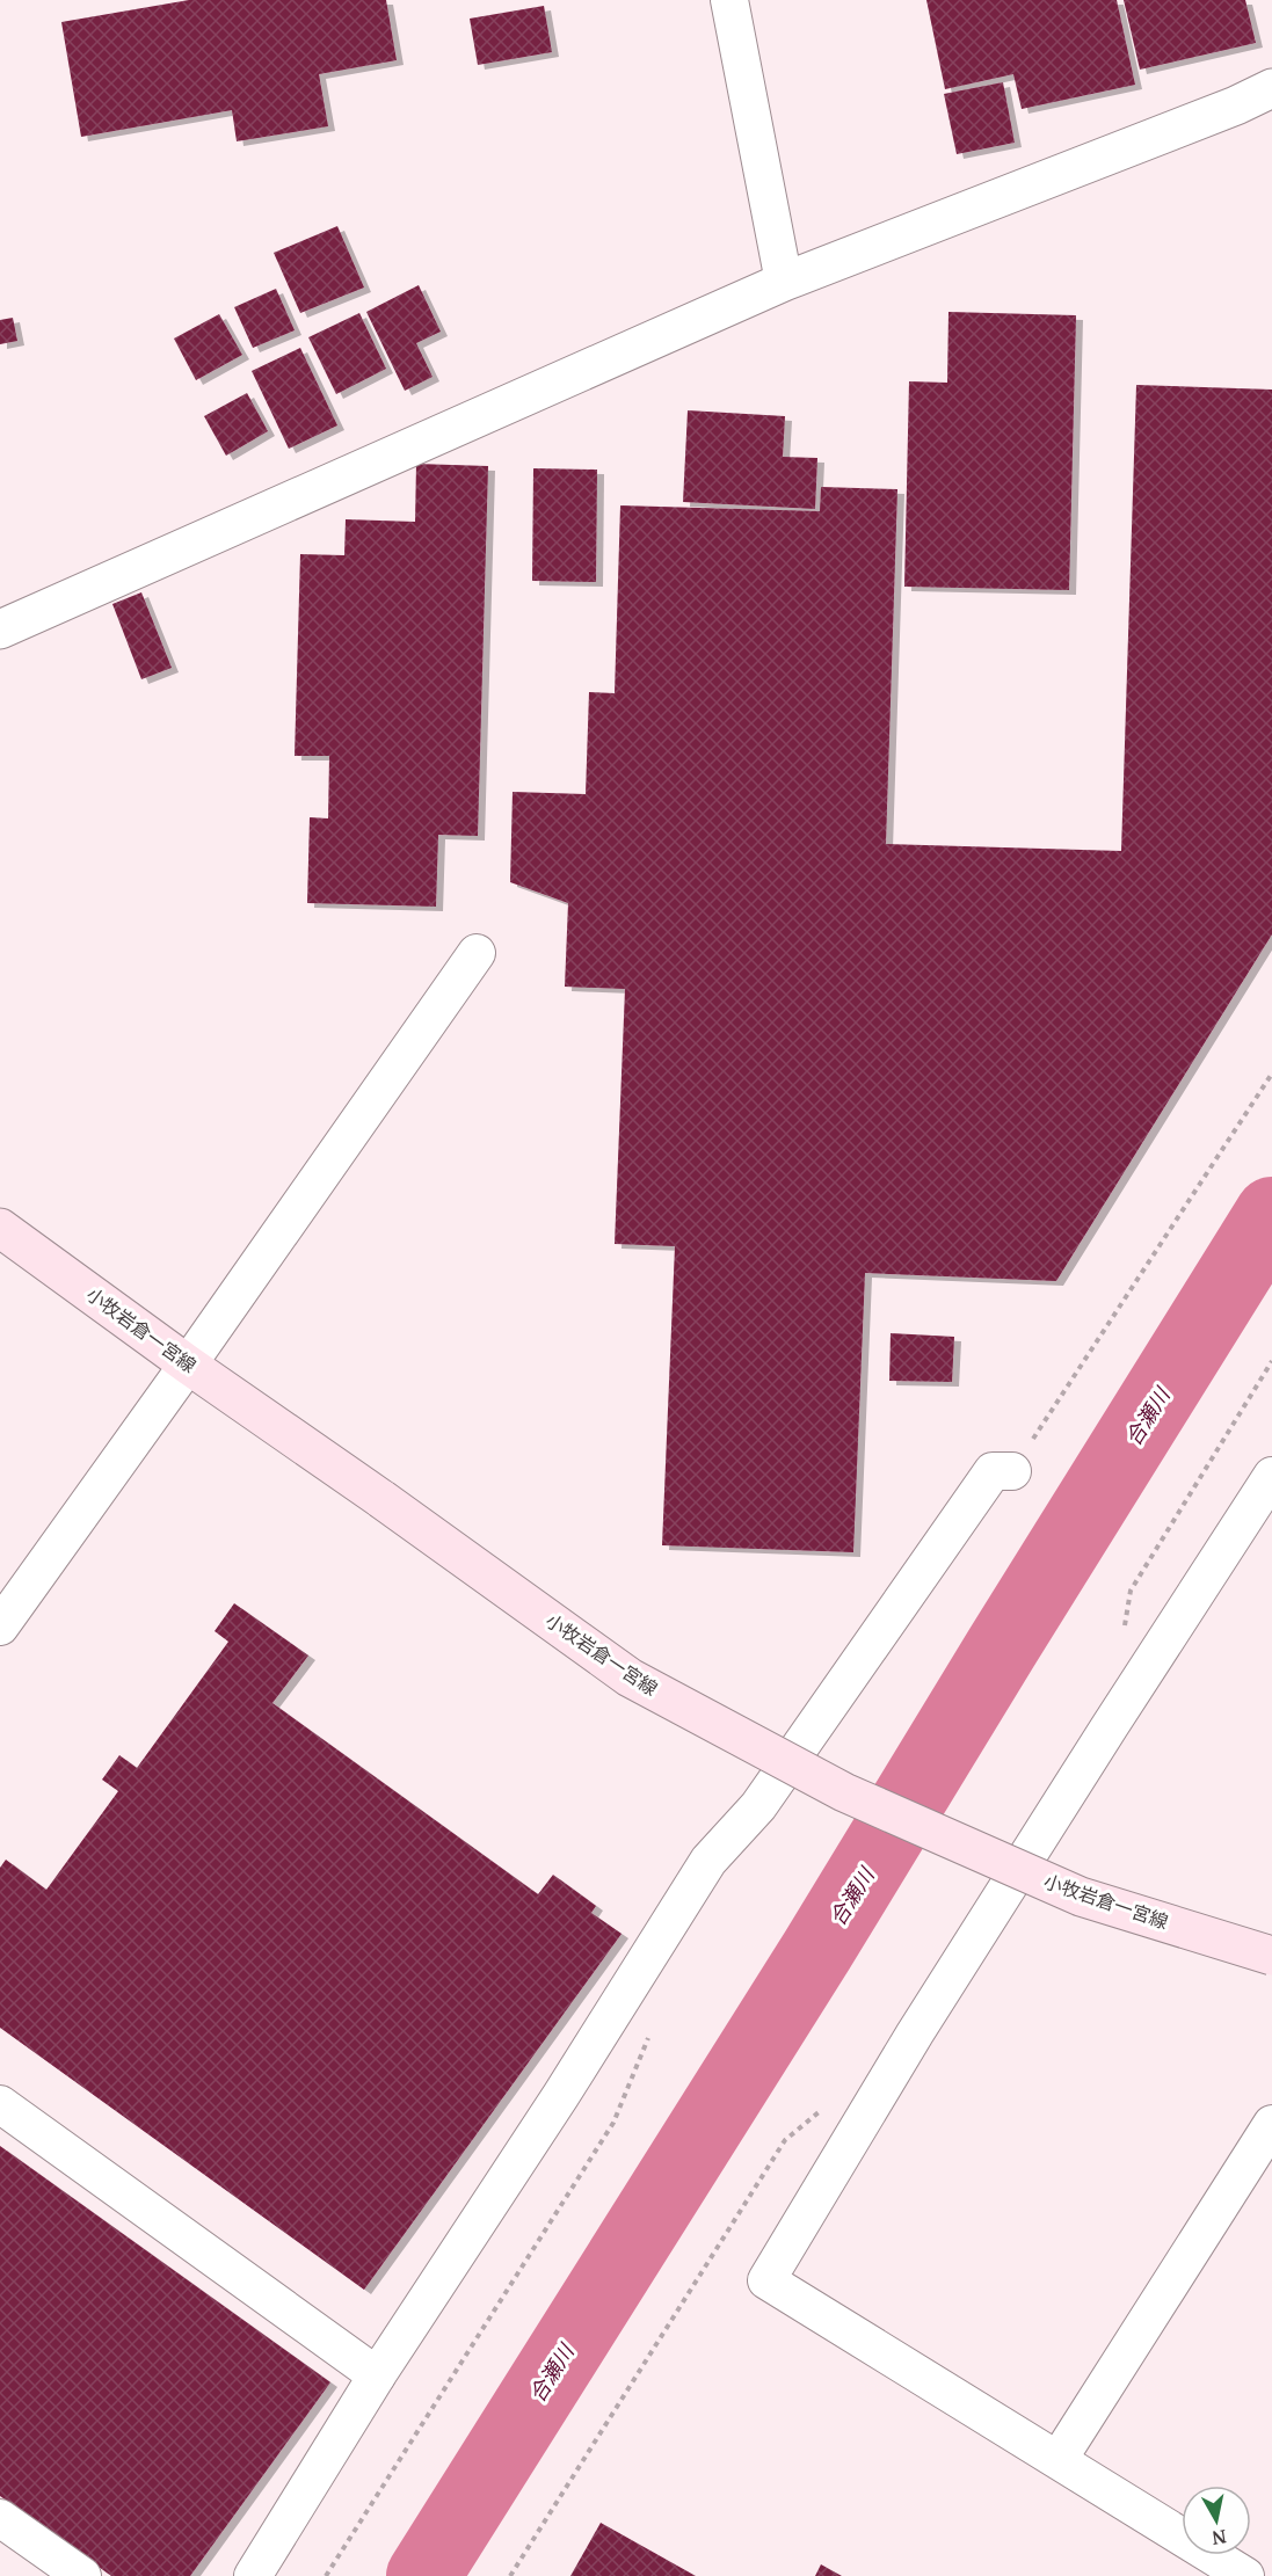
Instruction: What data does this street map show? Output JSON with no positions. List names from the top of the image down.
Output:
{
  "streets": {
    "main road": ["小牧岩倉一宮線"]
  },
  "water": ["合瀬川"],
  "north": "bottom"
}
